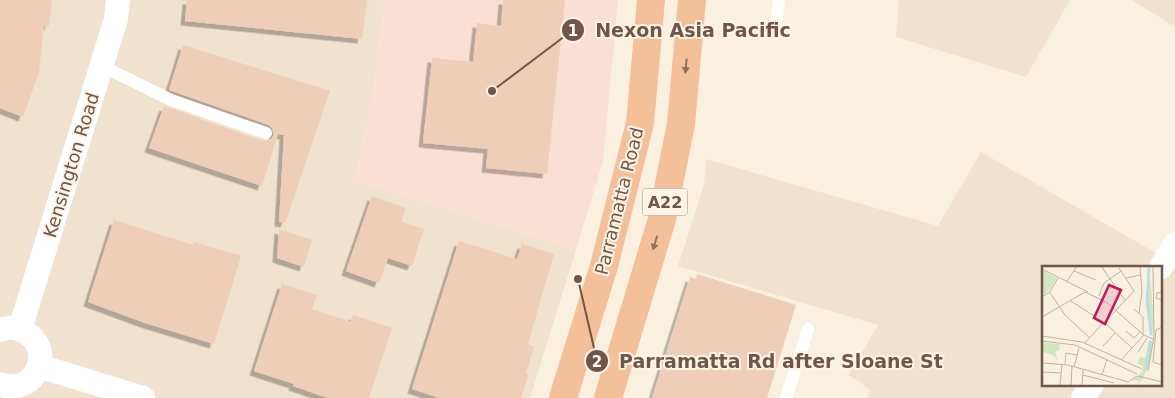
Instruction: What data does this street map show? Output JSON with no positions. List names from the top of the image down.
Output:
{
  "streets": {
    "highway": ["Parramatta Road", "A22"],
    "street": ["Kensington Road"]
  },
  "places": ["Nexon Asia Pacific", "Parramatta Rd after Sloane St"]
}
